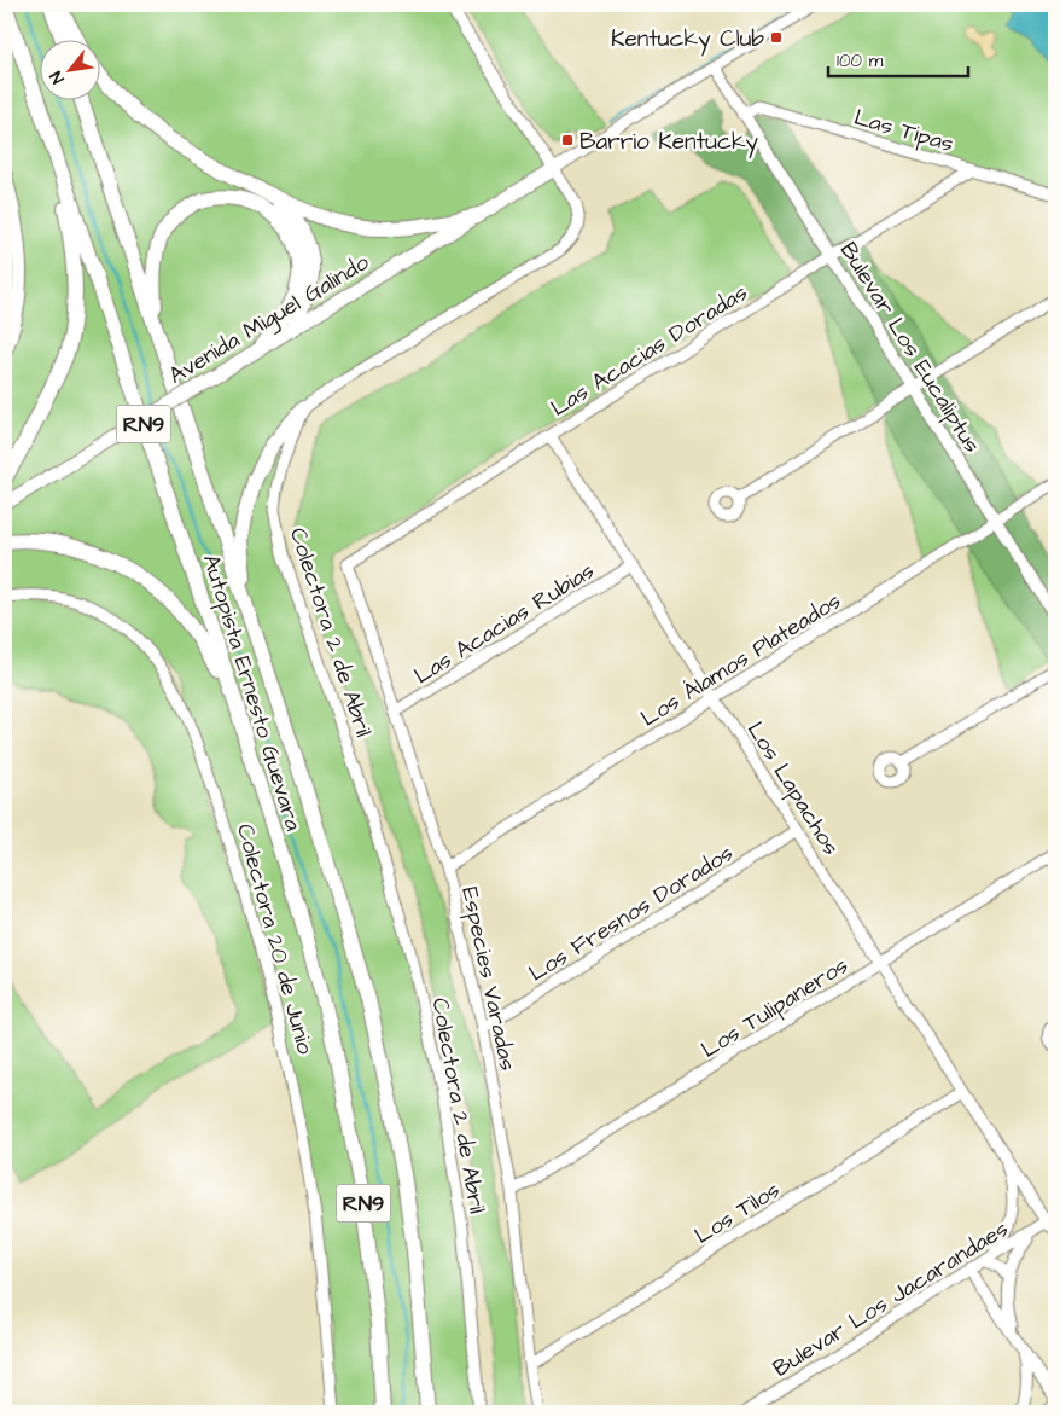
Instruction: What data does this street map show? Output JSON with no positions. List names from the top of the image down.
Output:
{
  "streets": {
    "highway": ["RN9", "Autopista Ernesto Guevara"],
    "main road": ["Avenida Miguel Galindo"],
    "street": [
      "Las Tipas",
      "Bulevar Los Eucaliptus",
      "Las Acacias Doradas",
      "Las Acacias Rubias",
      "Colectora 2 de Abril",
      "Los Álamos Plateados",
      "Los Lapachos",
      "Los Fresnos Dorados",
      "Colectora 20 de Junio",
      "Especies Varadas",
      "Los Tulipaneros",
      "Los Tilos",
      "Bulevar Los Jacarandaes"
    ]
  },
  "crossings": [
    ["Las Tipas", "Bulevar Los Eucaliptus"],
    ["Las Tipas", "Las Acacias Doradas"],
    ["Bulevar Los Eucaliptus", "Las Acacias Doradas"],
    ["Bulevar Los Eucaliptus", "Los Álamos Plateados"],
    ["Las Acacias Doradas", "Los Lapachos"],
    ["Las Acacias Doradas", "Especies Varadas"],
    ["Las Acacias Rubias", "Los Lapachos"],
    ["Las Acacias Rubias", "Especies Varadas"],
    ["Los Álamos Plateados", "Los Lapachos"],
    ["Los Álamos Plateados", "Especies Varadas"],
    ["Los Lapachos", "Los Fresnos Dorados"],
    ["Los Lapachos", "Los Tulipaneros"],
    ["Los Lapachos", "Los Tilos"],
    ["Los Lapachos", "Bulevar Los Jacarandaes"],
    ["Los Fresnos Dorados", "Especies Varadas"],
    ["Especies Varadas", "Los Tulipaneros"],
    ["Especies Varadas", "Los Tilos"]
  ],
  "places": {
    "transit": ["Kentucky Club", "Barrio Kentucky"]
  },
  "scale_bar": "100 m",
  "north": "bottom left"
}
